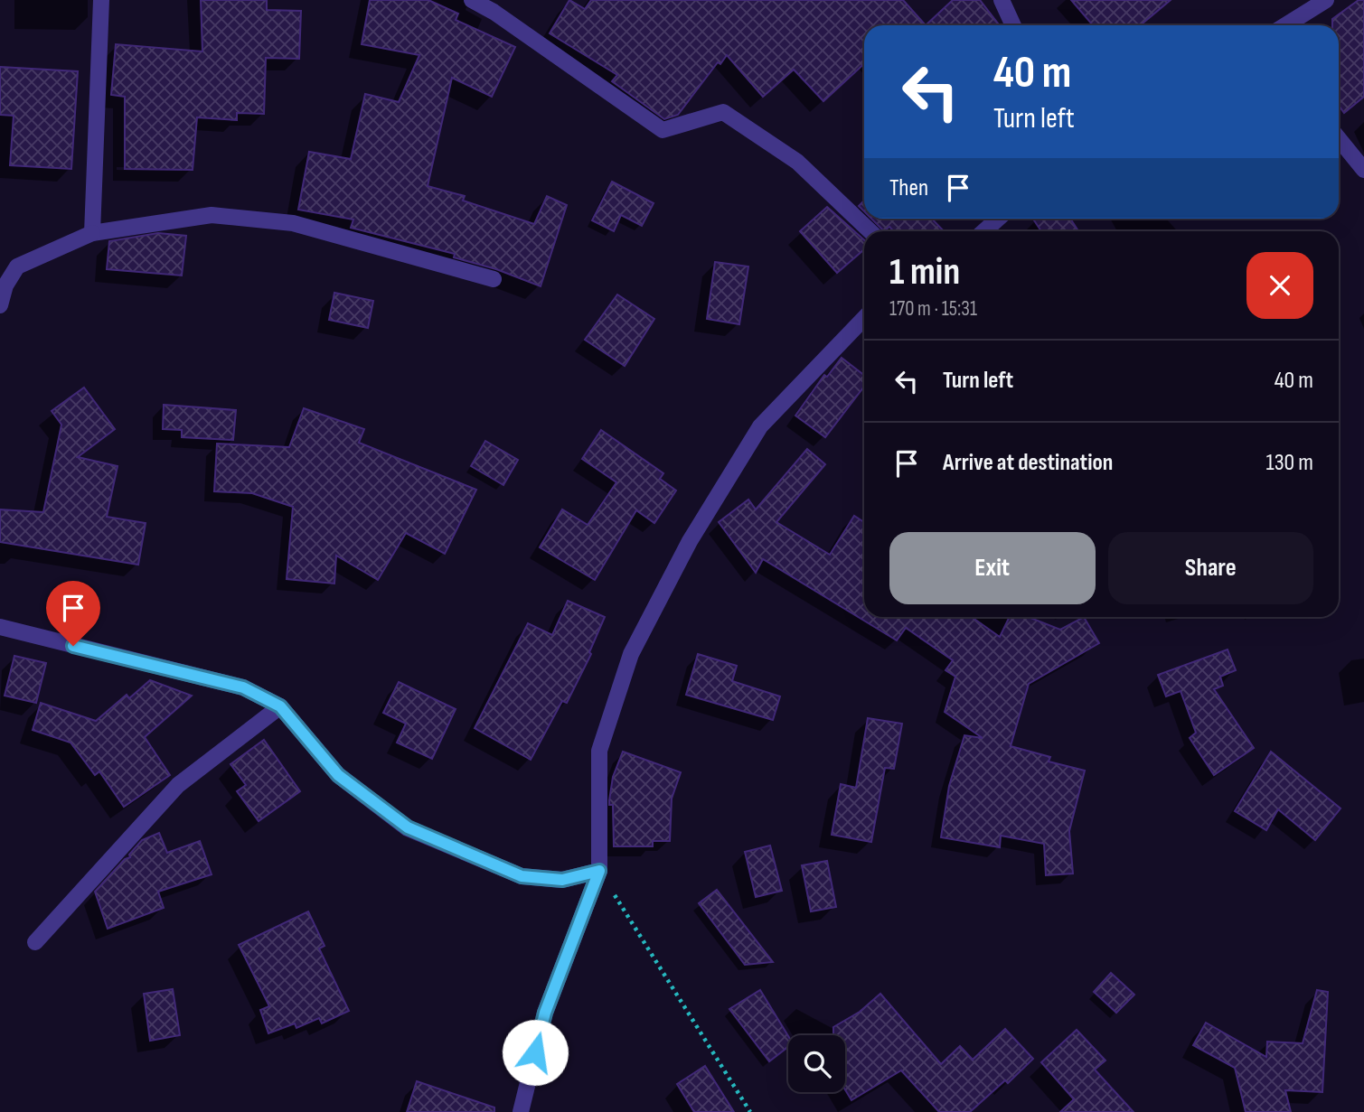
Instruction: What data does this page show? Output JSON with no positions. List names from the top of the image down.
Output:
{
  "page": {
    "turn": ["40 m", "Turn left"],
    "then": "Then",
    "heading": ["1 min", "170 m · 15:31"],
    "list": [
      {
        "name": "Turn left",
        "value": "40 m"
      },
      {
        "name": "Arrive at destination",
        "value": "130 m"
      }
    ],
    "buttons": ["Exit", "Share"]
  }
}
